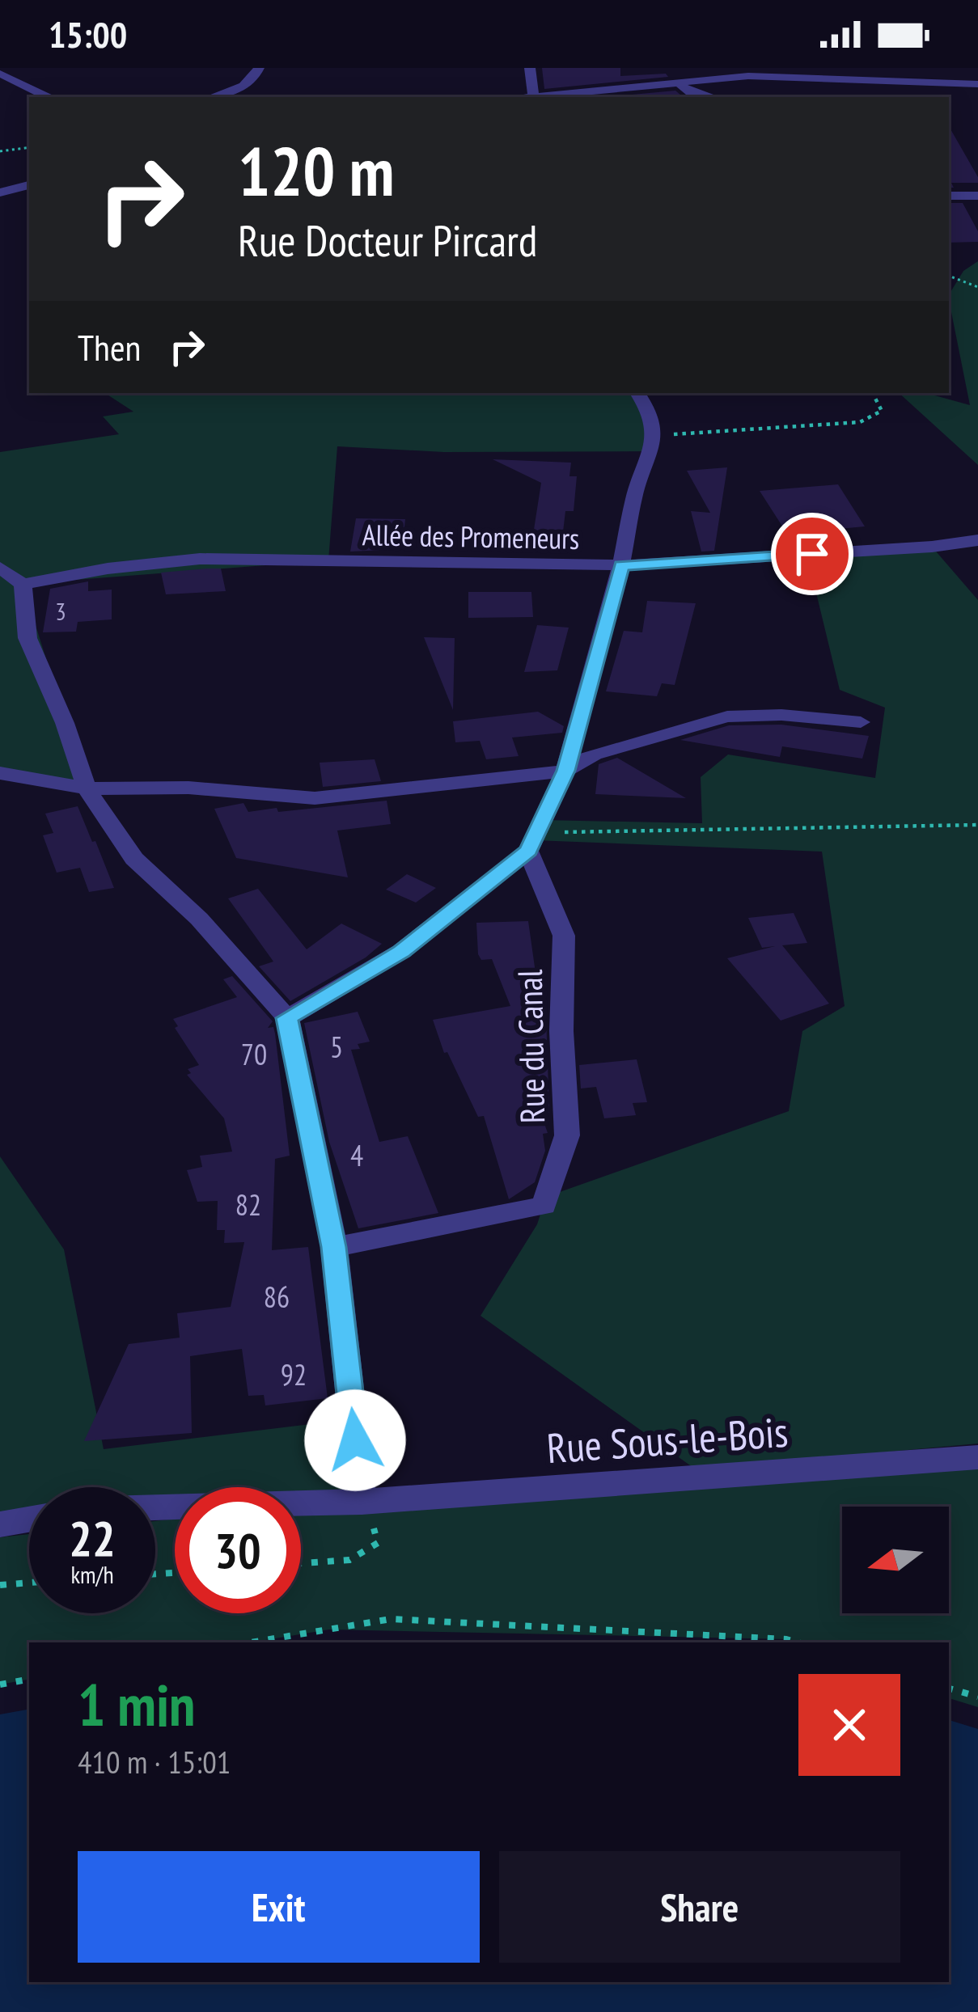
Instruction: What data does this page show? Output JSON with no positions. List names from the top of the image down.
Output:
{
  "streets": {
    "street": ["Allée des Promeneurs", "Rue du Canal", "Rue Sous-le-Bois"]
  },
  "house_numbers": [
    "3",
    "5",
    "70",
    "4",
    "82",
    "86",
    "92"
  ],
  "north": "left",
  "page": {
    "status": "15:00",
    "turn": ["120 m", "Rue Docteur Pircard"],
    "then": "Then",
    "speed": "22 km/h",
    "limit": "30",
    "heading": ["1 min", "410 m · 15:01"],
    "buttons": ["Exit", "Share"]
  }
}
